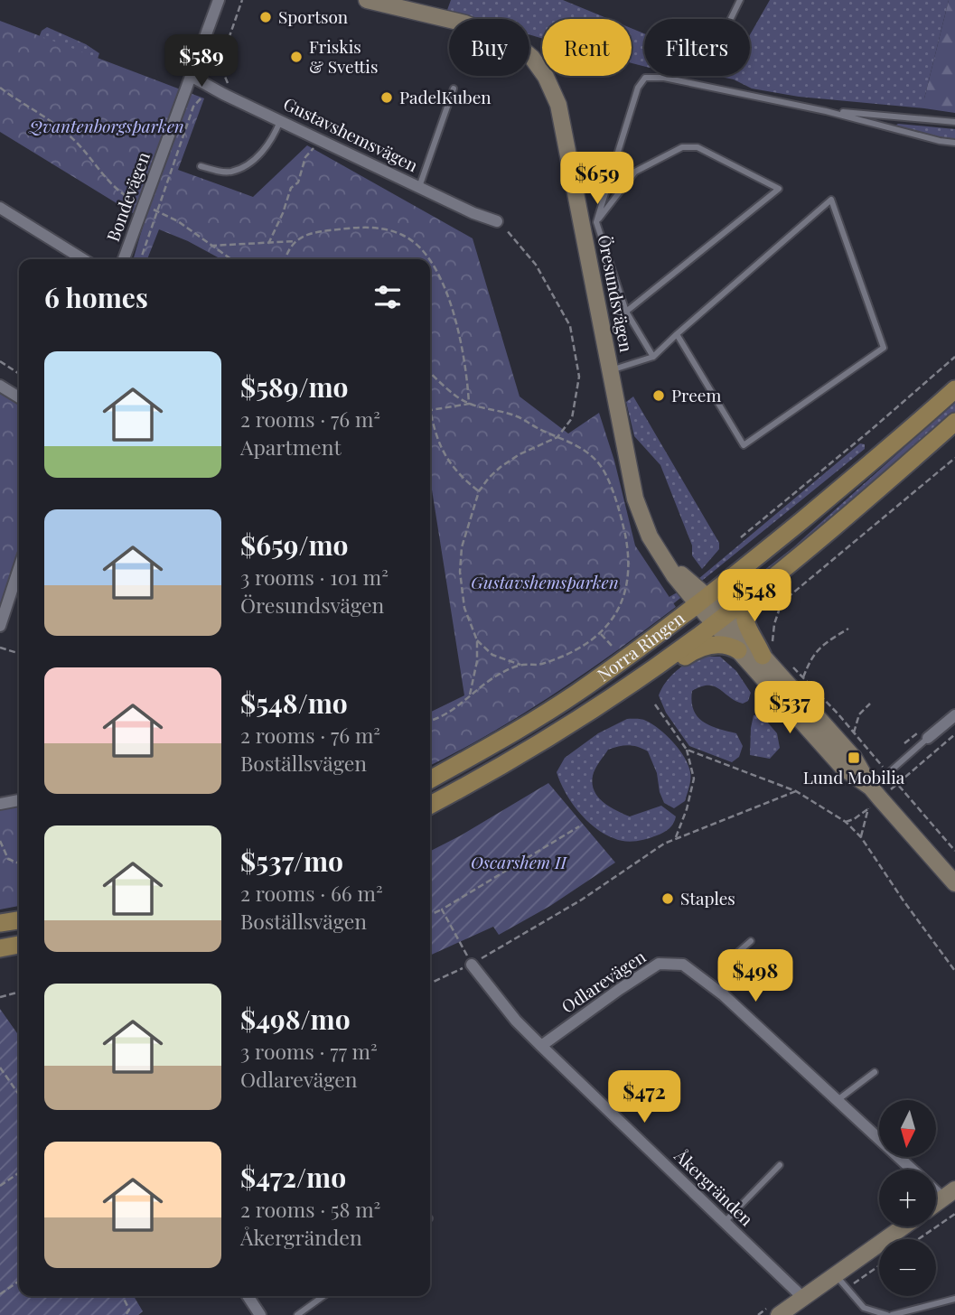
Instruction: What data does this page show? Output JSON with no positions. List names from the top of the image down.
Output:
{
  "streets": {
    "main road": ["Norra Ringen"],
    "street": [
      "Gustavshemsvägen",
      "Bondevägen",
      "Öresundsvägen",
      "Odlarevägen",
      "Åkergränden"
    ]
  },
  "crossings": [
    ["Gustavshemsvägen", "Bondevägen"],
    ["Öresundsvägen", "Norra Ringen"],
    ["Odlarevägen", "Åkergränden"]
  ],
  "parks": ["Qvantenborgsparken", "Gustavshemsparken", "Oscarshem II"],
  "places": {
    "other": [
      "Sportson",
      "Friskis & Svettis",
      "PadelKuben",
      "Preem",
      "Staples"
    ],
    "transit": ["Lund Mobilia"]
  },
  "north": "bottom",
  "page": {
    "chip": ["Buy", "Rent", "Filters"],
    "price": [
      "$589",
      "$659",
      "$548",
      "$537",
      "$498",
      "$472"
    ],
    "heading": "6 homes",
    "list": [
      {
        "name": "$589/mo",
        "note": "2 rooms · 76 m² · Apartment"
      },
      {
        "name": "$659/mo",
        "note": "3 rooms · 101 m² · Öresundsvägen"
      },
      {
        "name": "$548/mo",
        "note": "2 rooms · 76 m² · Boställsvägen"
      },
      {
        "name": "$537/mo",
        "note": "2 rooms · 66 m² · Boställsvägen"
      },
      {
        "name": "$498/mo",
        "note": "3 rooms · 77 m² · Odlarevägen"
      },
      {
        "name": "$472/mo",
        "note": "2 rooms · 58 m² · Åkergränden"
      }
    ],
    "map_buttons": ["+", "−"]
  }
}
